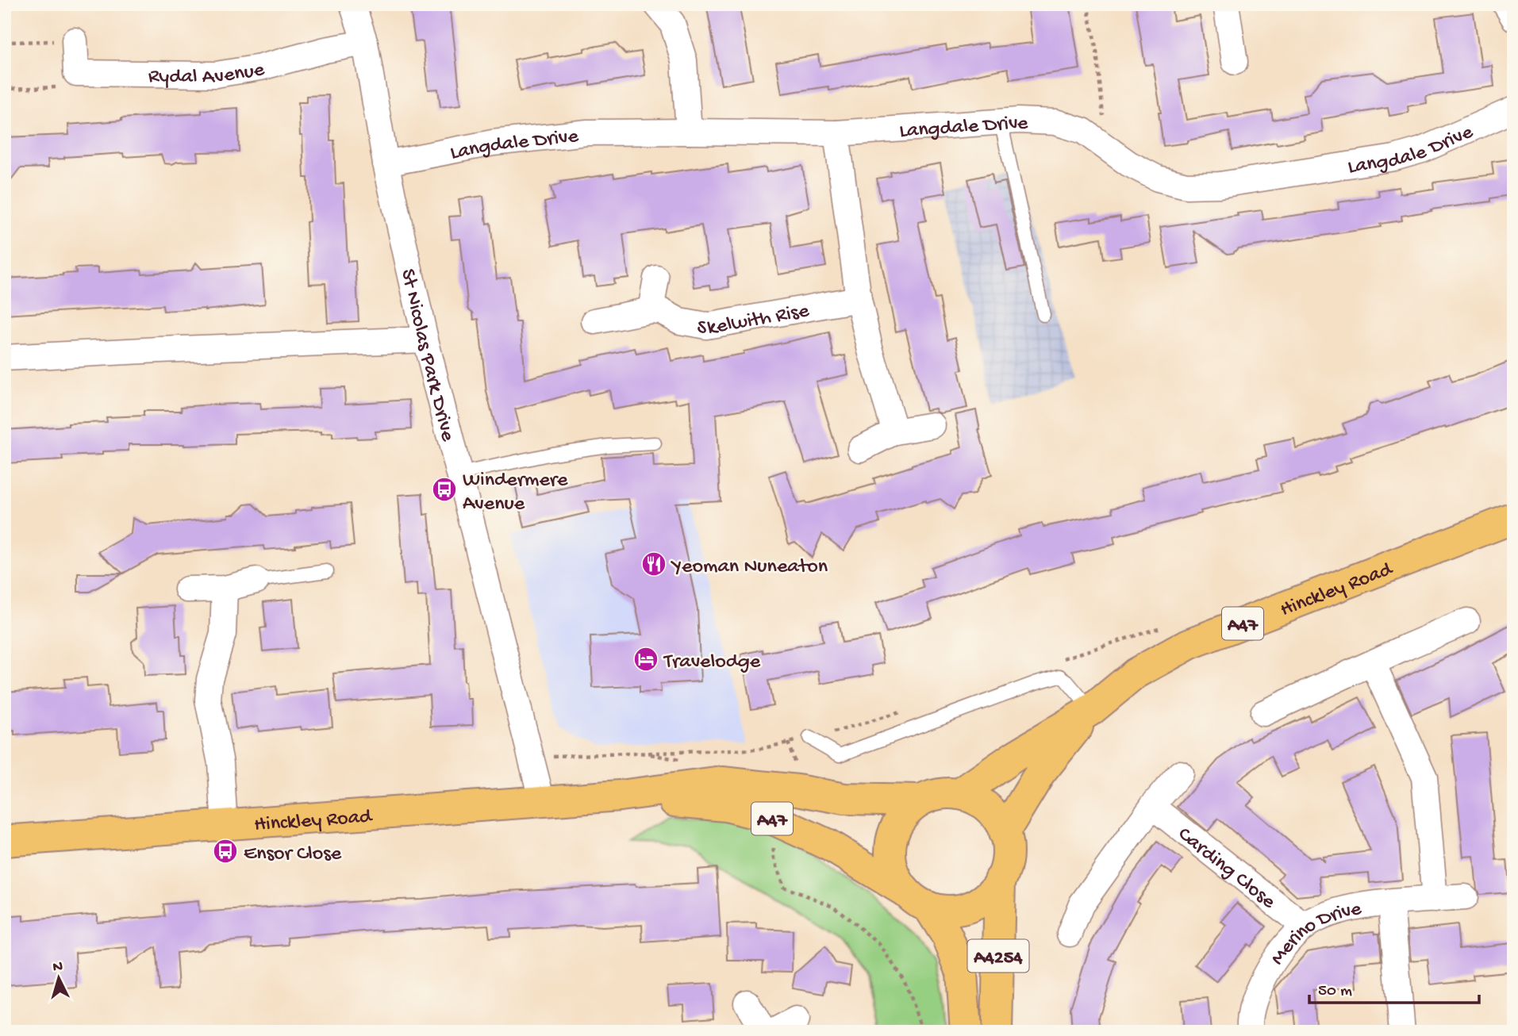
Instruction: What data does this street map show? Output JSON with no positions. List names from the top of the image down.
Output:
{
  "streets": {
    "main road": ["Hinckley Road", "A47", "A4254"],
    "street": [
      "Rydal Avenue",
      "Langdale Drive",
      "Skelwith Rise",
      "St Nicolas Park Drive",
      "Carding Close",
      "Merino Drive"
    ]
  },
  "crossings": [
    ["Rydal Avenue", "St Nicolas Park Drive"],
    ["Langdale Drive", "St Nicolas Park Drive"],
    ["St Nicolas Park Drive", "Hinckley Road"],
    ["Hinckley Road", "A47"],
    ["Hinckley Road", "A4254"],
    ["A47", "A4254"],
    ["Carding Close", "Merino Drive"]
  ],
  "places": {
    "bus stop": ["Windermere Avenue", "Ensor Close"],
    "restaurant": ["Yeoman Nuneaton"],
    "hotel": ["Travelodge"]
  },
  "scale_bar": "50 m",
  "north": "top"
}
